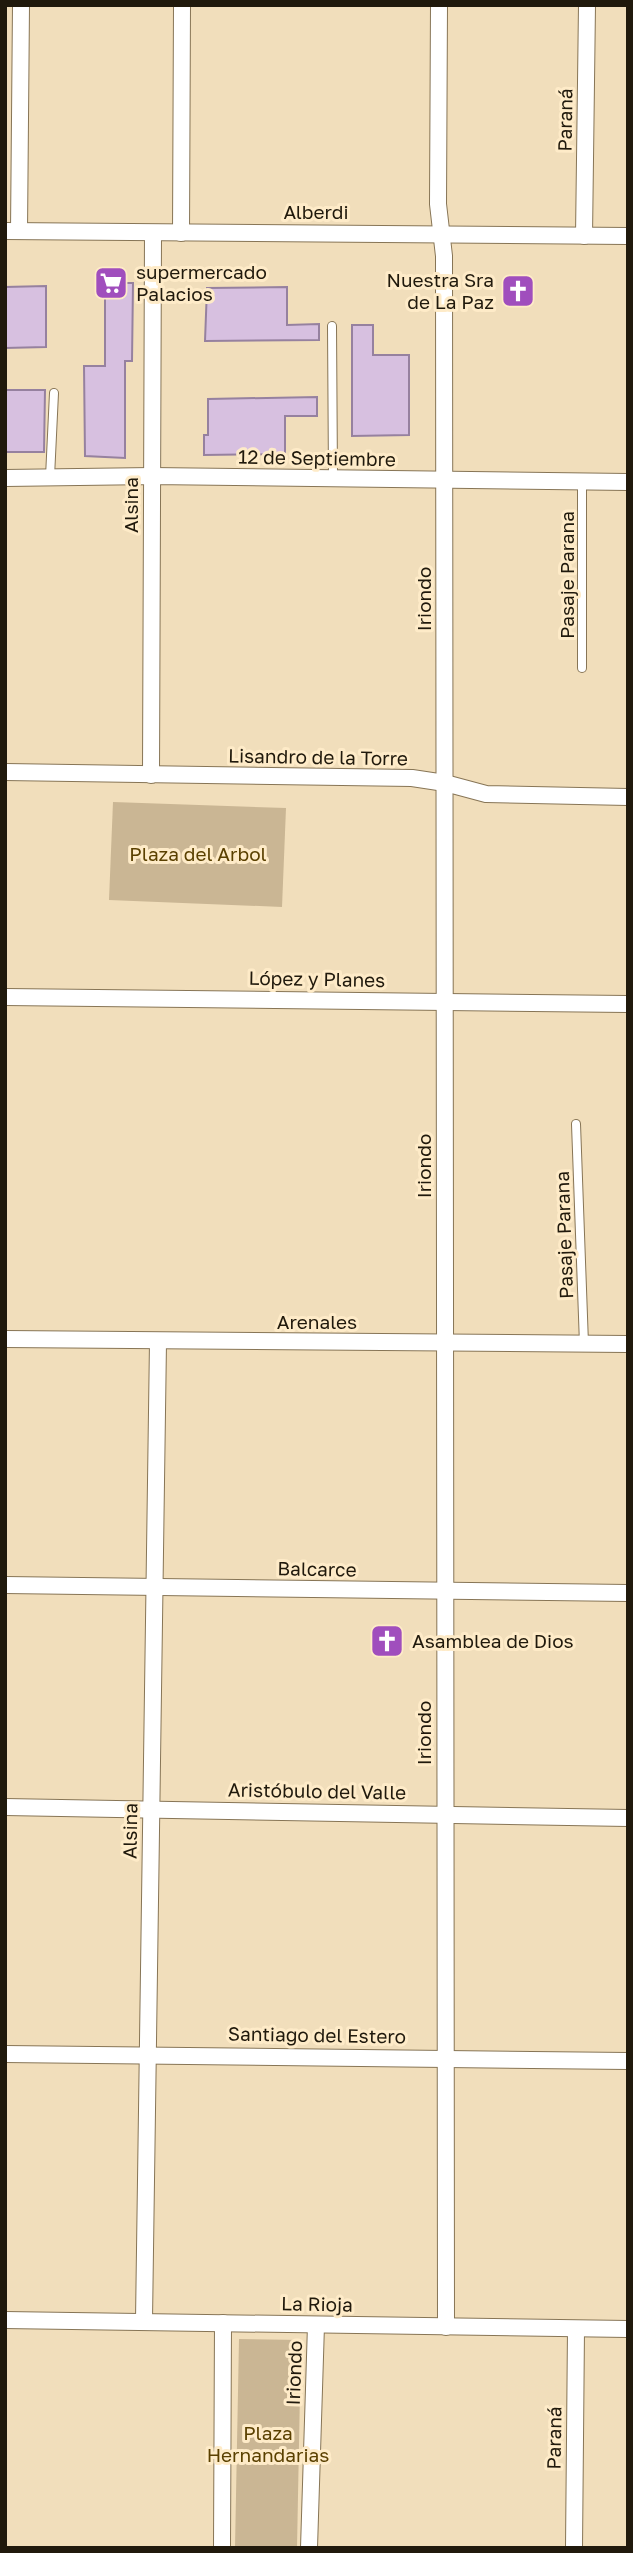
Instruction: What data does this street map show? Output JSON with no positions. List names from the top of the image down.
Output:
{
  "streets": {
    "street": [
      "Paraná",
      "Alberdi",
      "12 de Septiembre",
      "Alsina",
      "Iriondo",
      "Lisandro de la Torre",
      "López y Planes",
      "Arenales",
      "Balcarce",
      "Aristóbulo del Valle",
      "Santiago del Estero",
      "La Rioja"
    ],
    "lane": ["Pasaje Parana"]
  },
  "crossings": [
    ["Paraná", "Alberdi"],
    ["Paraná", "La Rioja"],
    ["Alberdi", "Alsina"],
    ["Alberdi", "Iriondo"],
    ["12 de Septiembre", "Alsina"],
    ["12 de Septiembre", "Pasaje Parana"],
    ["12 de Septiembre", "Iriondo"],
    ["Alsina", "Lisandro de la Torre"],
    ["Alsina", "Arenales"],
    ["Alsina", "Balcarce"],
    ["Alsina", "Aristóbulo del Valle"],
    ["Alsina", "Santiago del Estero"],
    ["Alsina", "La Rioja"],
    ["Pasaje Parana", "Arenales"],
    ["Iriondo", "Lisandro de la Torre"],
    ["Iriondo", "López y Planes"],
    ["Iriondo", "Arenales"],
    ["Iriondo", "Balcarce"],
    ["Iriondo", "Aristóbulo del Valle"],
    ["Iriondo", "Santiago del Estero"],
    ["Iriondo", "La Rioja"]
  ],
  "parks": ["Plaza del Arbol", "Plaza Hernandarias"],
  "places": {
    "supermarket": ["supermercado Palacios"],
    "church": ["Nuestra Sra de La Paz", "Asamblea de Dios"]
  }
}
